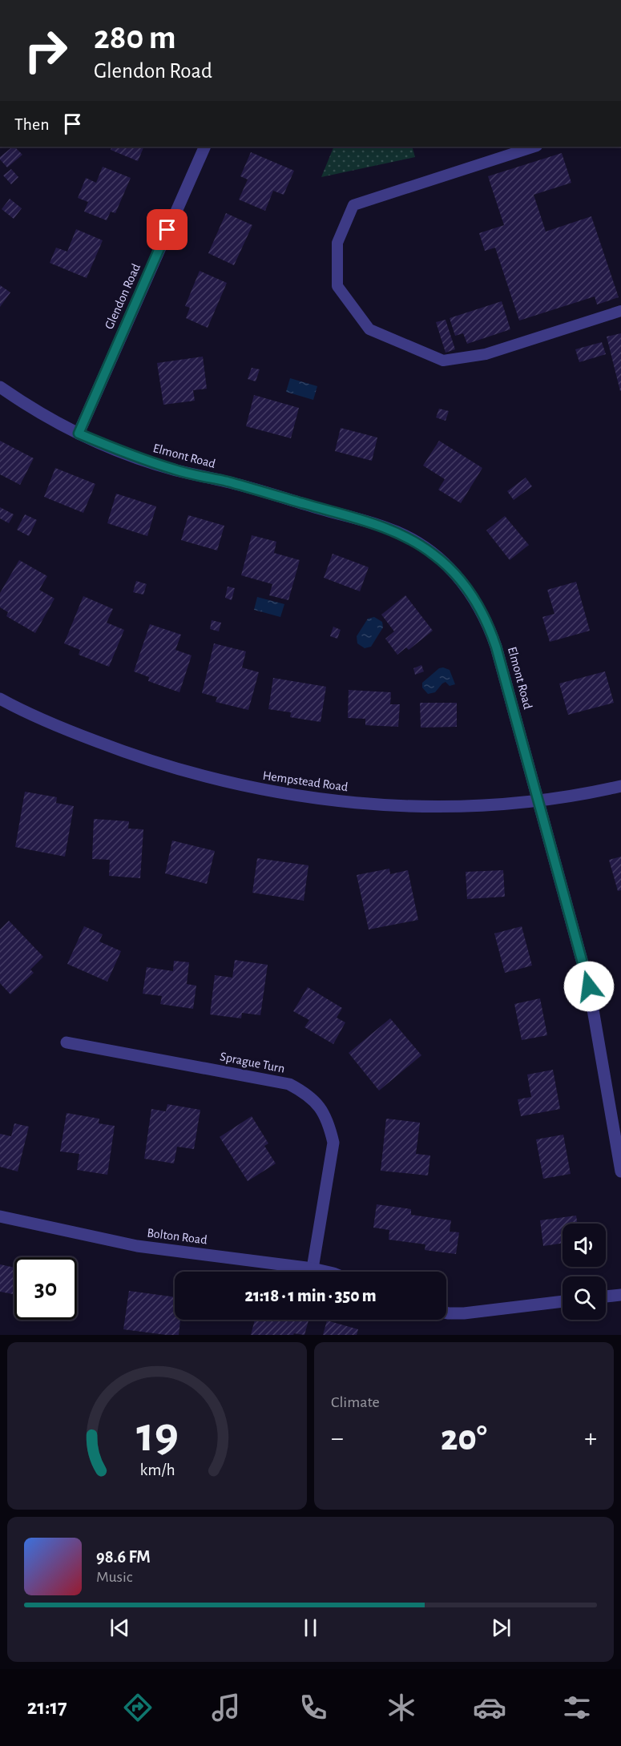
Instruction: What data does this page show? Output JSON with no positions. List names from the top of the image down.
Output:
{
  "streets": {
    "street": [
      "Glendon Road",
      "Elmont Road",
      "Hempstead Road",
      "Sprague Turn",
      "Bolton Road"
    ]
  },
  "crossings": [
    ["Glendon Road", "Elmont Road"],
    ["Elmont Road", "Hempstead Road"],
    ["Sprague Turn", "Bolton Road"]
  ],
  "page": {
    "turn": ["280 m", "Glendon Road"],
    "then": "Then",
    "limit": "30",
    "trip": "21:18 · 1 min · 350 m",
    "tile": "Climate",
    "heat": ["−", "20°", "+"],
    "song": ["98.6 FM", "Music"],
    "tabs": "21:17",
    "gauge": ["19", "km/h"]
  }
}
